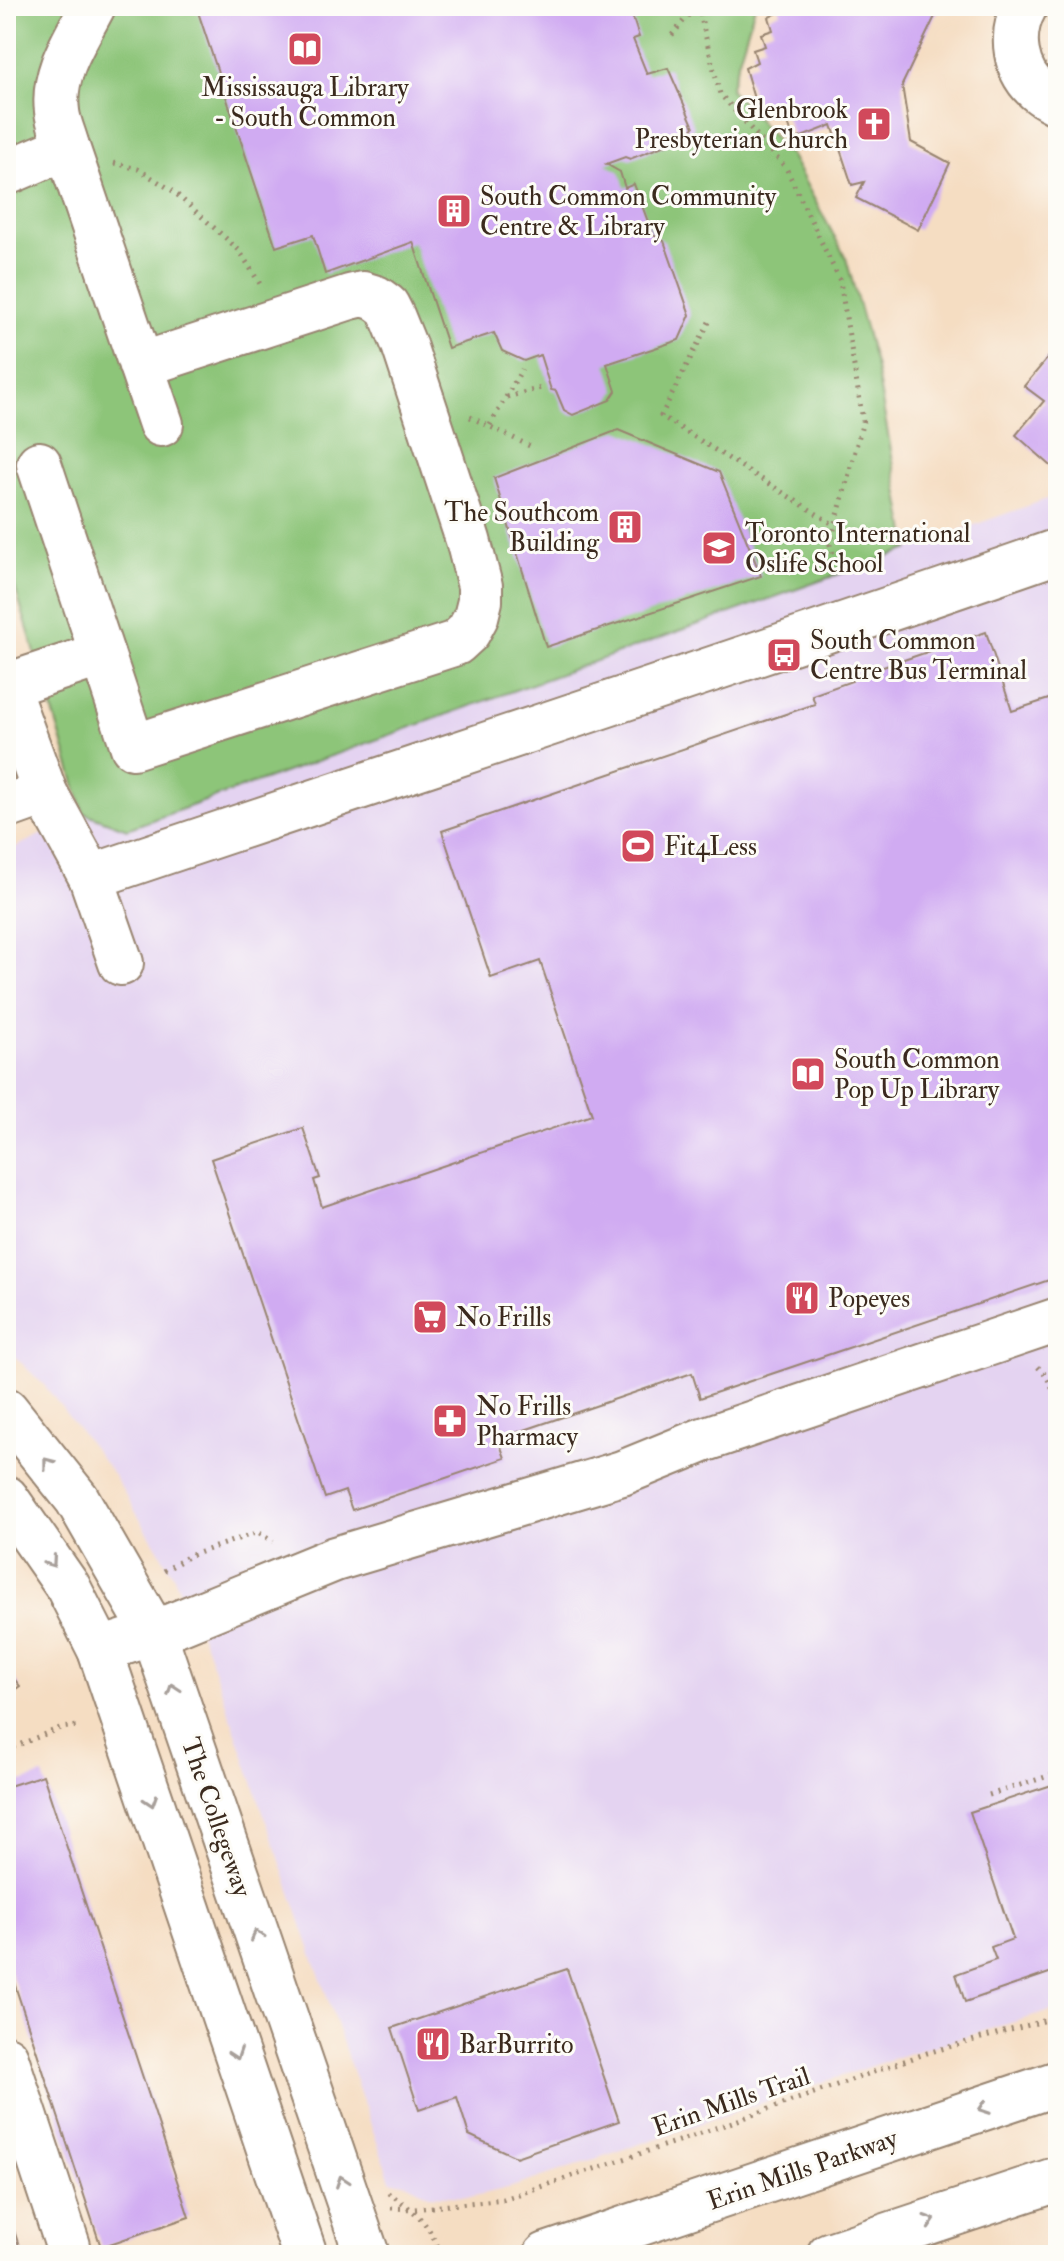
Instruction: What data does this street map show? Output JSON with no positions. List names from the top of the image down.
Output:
{
  "streets": {
    "street": ["The Collegeway", "Erin Mills Parkway"],
    "path": ["Erin Mills Trail"]
  },
  "places": {
    "library": ["Mississauga Library - South Common", "South Common Pop Up Library"],
    "church": ["Glenbrook Presbyterian Church"],
    "building": ["South Common Community Centre & Library", "The Southcom Building"],
    "school or university": ["Toronto International Oslife School"],
    "bus stop": ["South Common Centre Bus Terminal"],
    "sports": ["Fit4Less"],
    "restaurant": ["Popeyes", "BarBurrito"],
    "supermarket": ["No Frills"],
    "pharmacy": ["No Frills Pharmacy"]
  }
}
